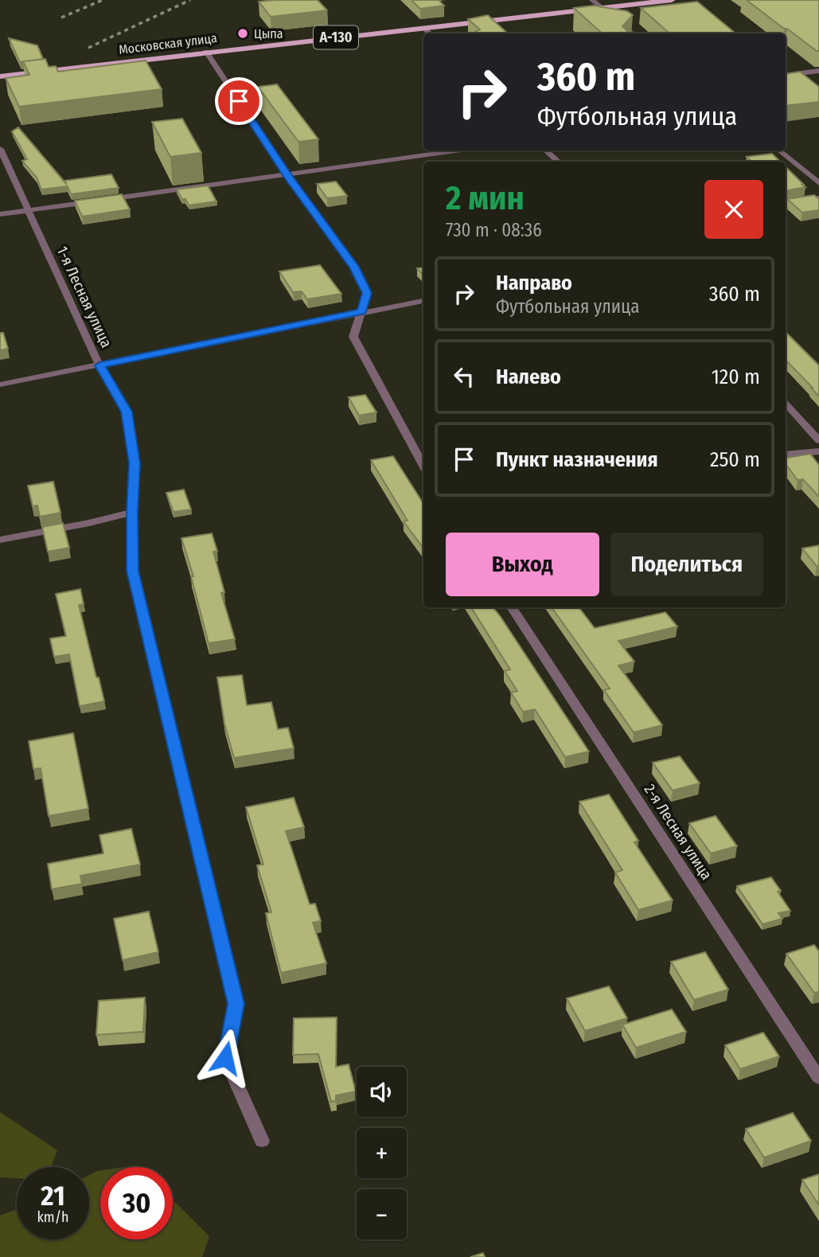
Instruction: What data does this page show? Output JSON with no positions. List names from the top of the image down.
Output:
{
  "streets": {
    "main road": ["А-130", "Московская улица"],
    "street": ["1-я Лесная улица", "2-я Лесная улица"]
  },
  "places": ["Цыпа"],
  "page": {
    "turn": ["360 m", "Футбольная улица"],
    "heading": ["2 мин", "730 m · 08:36"],
    "list": [
      {
        "name": "Направо",
        "note": "Футбольная улица",
        "value": "360 m"
      },
      {
        "name": "Налево",
        "value": "120 m"
      },
      {
        "name": "Пункт назначения",
        "value": "250 m"
      }
    ],
    "buttons": ["Выход", "Поделиться"],
    "map_buttons": ["+", "−"],
    "speed": "21 km/h",
    "limit": "30"
  }
}
